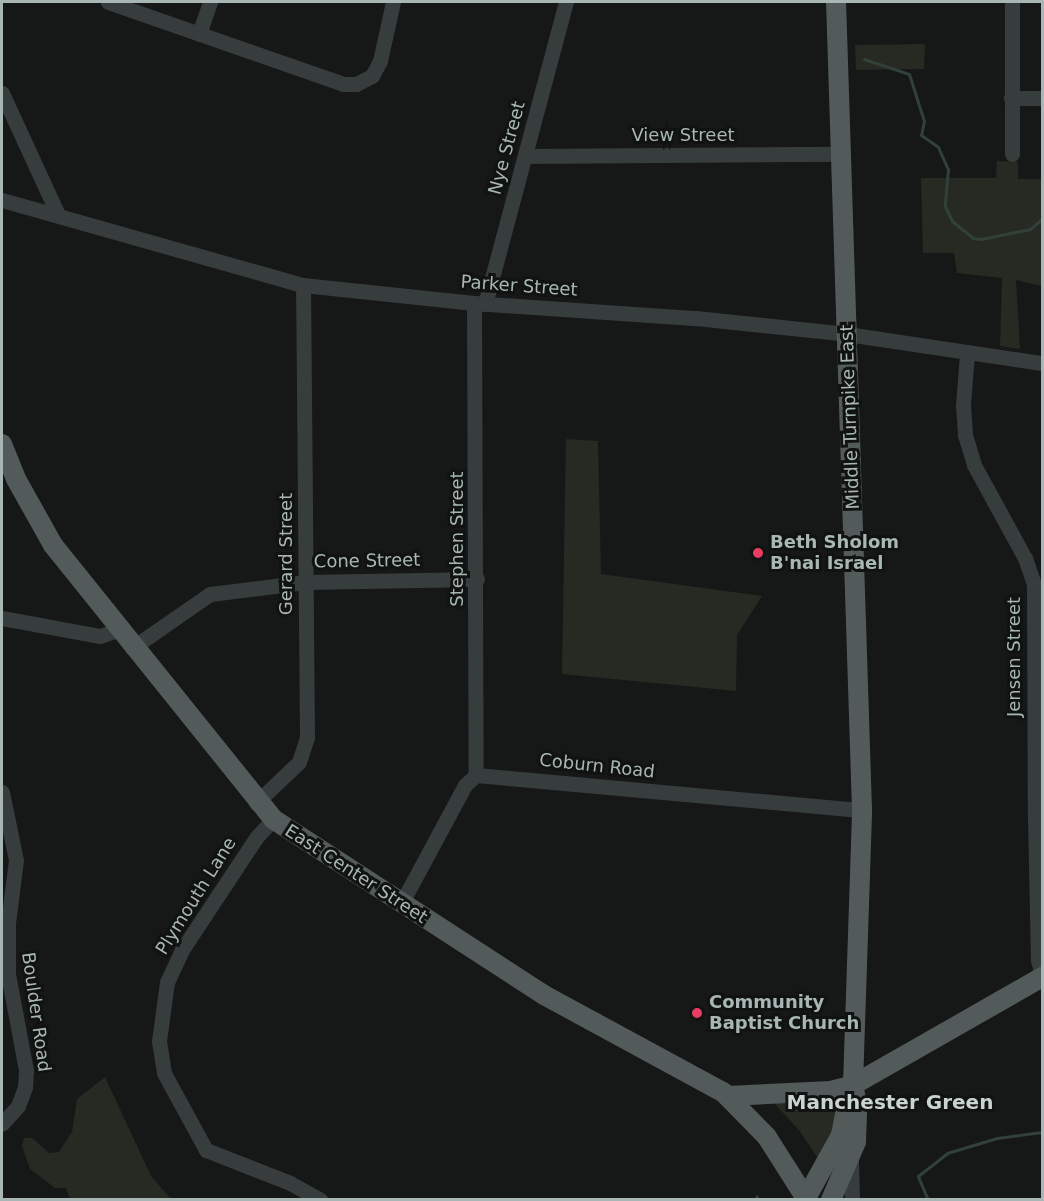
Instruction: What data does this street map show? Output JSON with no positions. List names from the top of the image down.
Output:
{
  "streets": {
    "main road": ["Middle Turnpike East", "East Center Street"],
    "street": [
      "View Street",
      "Nye Street",
      "Parker Street",
      "Stephen Street",
      "Gerard Street",
      "Cone Street",
      "Jensen Street",
      "Coburn Road",
      "Plymouth Lane",
      "Boulder Road"
    ]
  },
  "crossings": [
    ["View Street", "Nye Street"],
    ["View Street", "Middle Turnpike East"],
    ["Nye Street", "Parker Street"],
    ["Nye Street", "Stephen Street"],
    ["Parker Street", "Middle Turnpike East"],
    ["Parker Street", "Stephen Street"],
    ["Parker Street", "Gerard Street"],
    ["Parker Street", "Jensen Street"],
    ["Middle Turnpike East", "Coburn Road"],
    ["Middle Turnpike East", "East Center Street"],
    ["Stephen Street", "Cone Street"],
    ["Stephen Street", "Coburn Road"],
    ["Gerard Street", "Cone Street"],
    ["Gerard Street", "East Center Street"],
    ["Cone Street", "East Center Street"],
    ["East Center Street", "Plymouth Lane"]
  ],
  "districts": ["Manchester Green"],
  "places": ["Beth Sholom B'nai Israel", "Community Baptist Church"]
}
